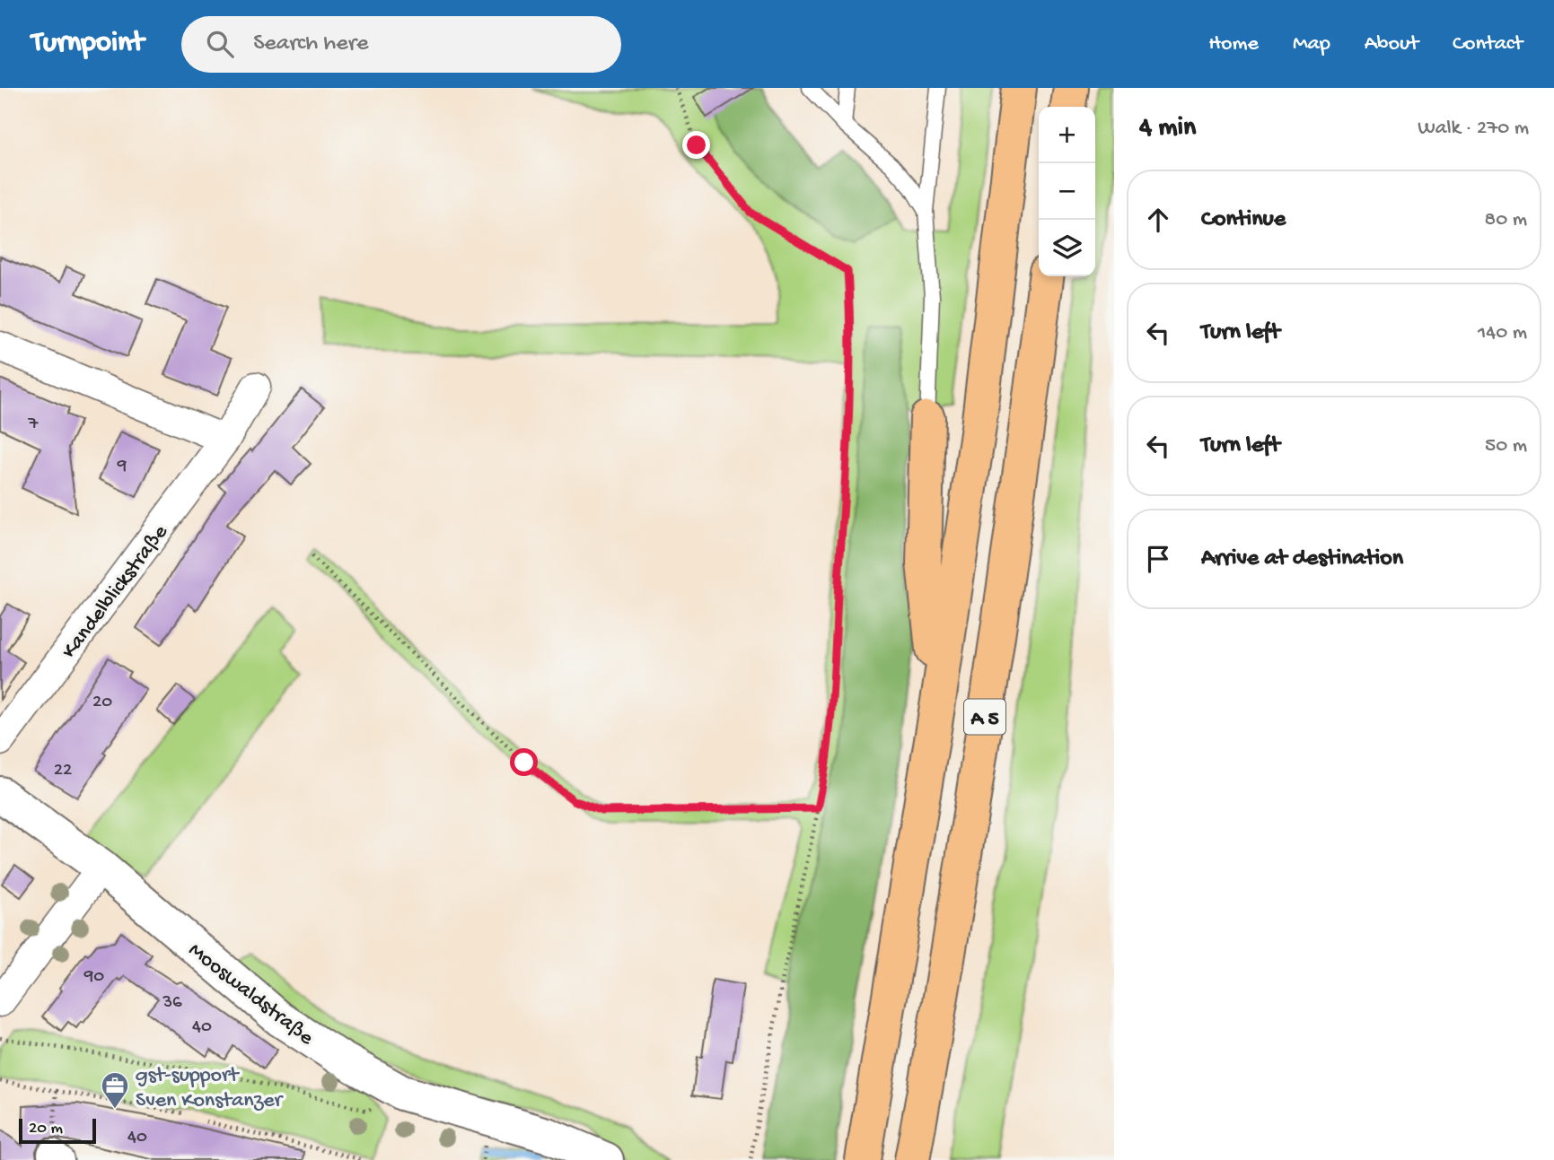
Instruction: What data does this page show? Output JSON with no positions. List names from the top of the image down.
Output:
{
  "streets": {
    "highway": ["A 5"],
    "street": ["Kandelblickstraße", "Mooswaldstraße"]
  },
  "places": {
    "office": ["gst-support Sven Konstanzer"]
  },
  "house_numbers": [
    "7",
    "9",
    "20",
    "22",
    "90",
    "36",
    "40",
    "40"
  ],
  "scale_bar": "20 m",
  "page": {
    "header": "Turnpoint",
    "search": "Search here",
    "nav": [
      "Home",
      "Map",
      "About",
      "Contact"
    ],
    "heading": ["4 min", "Walk · 270 m"],
    "map_buttons": ["+", "−"],
    "list": [
      ["Continue", "80 m"],
      ["Turn left", "140 m"],
      ["Turn left", "50 m"],
      "Arrive at destination"
    ],
    "scale": "20 m"
  }
}
